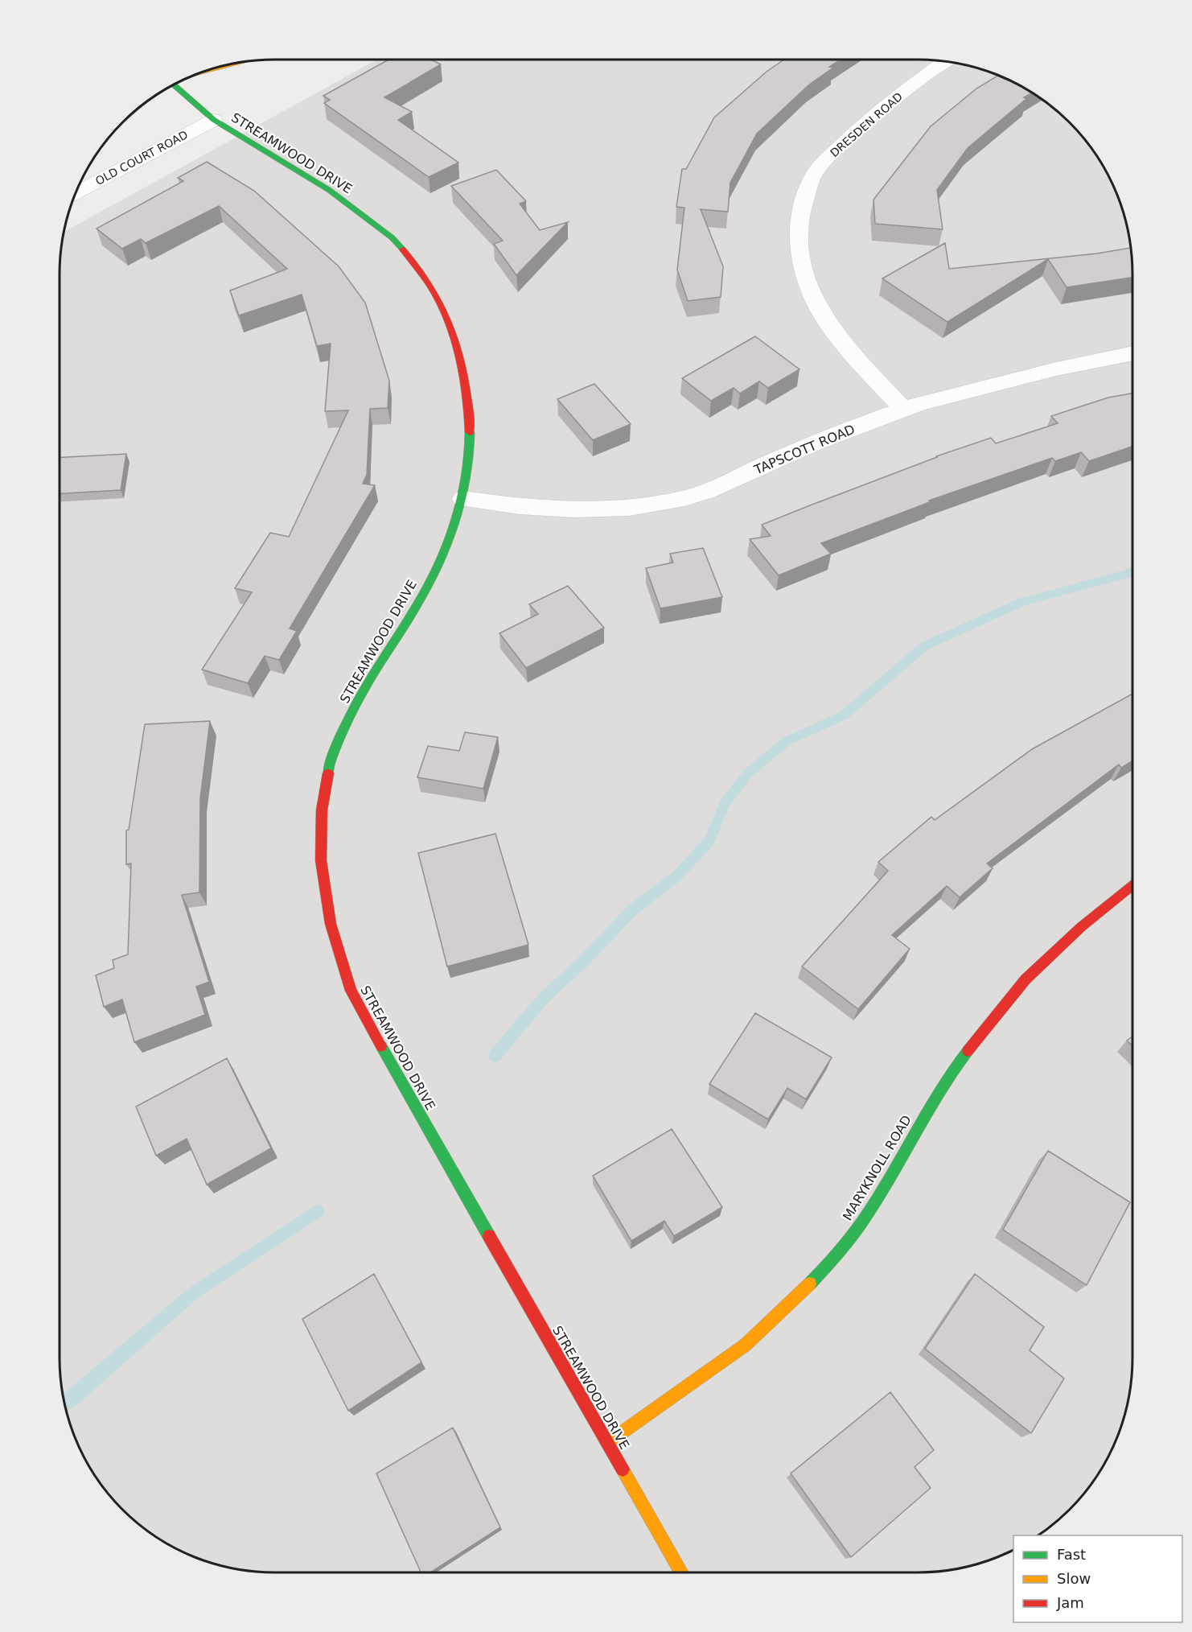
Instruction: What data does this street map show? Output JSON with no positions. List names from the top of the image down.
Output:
{
  "streets": {
    "street": [
      "DRESDEN ROAD",
      "STREAMWOOD DRIVE",
      "OLD COURT ROAD",
      "TAPSCOTT ROAD",
      "MARYKNOLL ROAD"
    ]
  },
  "crossings": [
    ["DRESDEN ROAD", "TAPSCOTT ROAD"],
    ["STREAMWOOD DRIVE", "OLD COURT ROAD"],
    ["STREAMWOOD DRIVE", "TAPSCOTT ROAD"],
    ["STREAMWOOD DRIVE", "MARYKNOLL ROAD"]
  ],
  "legend": ["Fast", "Slow", "Jam"]
}
